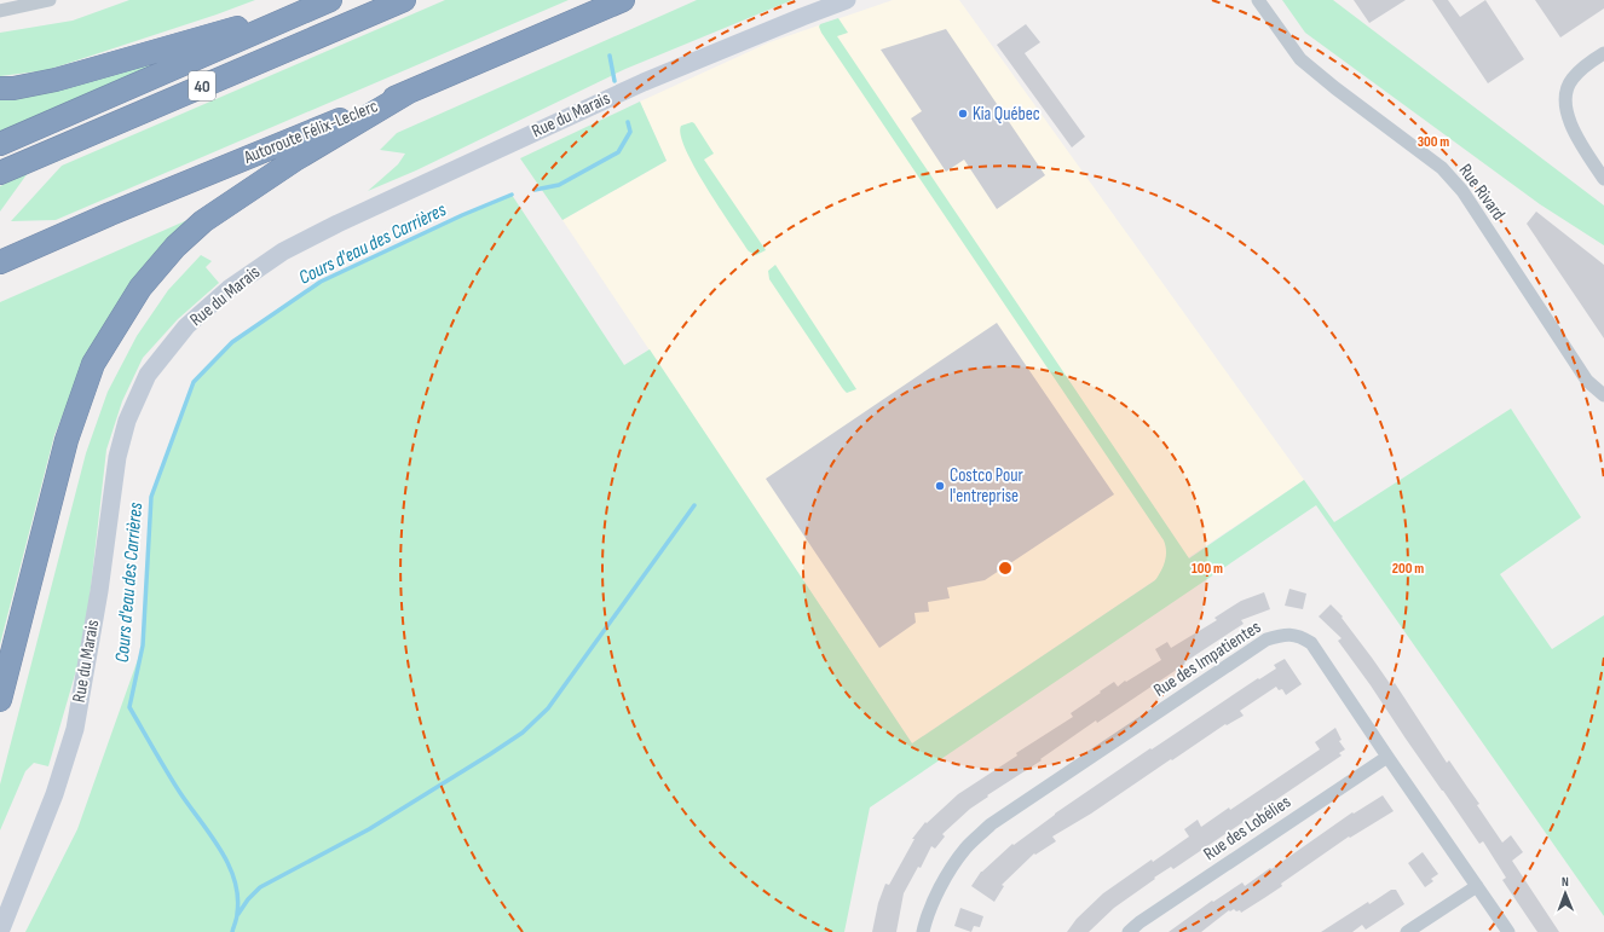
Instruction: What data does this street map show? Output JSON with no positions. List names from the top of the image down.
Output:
{
  "streets": {
    "highway": ["40", "Autoroute Félix-Leclerc"],
    "street": [
      "Rue du Marais",
      "Rue Rivard",
      "Rue des Impatientes",
      "Rue des Lobélies"
    ]
  },
  "crossings": [
    ["Rue des Impatientes", "Rue des Lobélies"]
  ],
  "water": ["Cours d'eau des Carrières"],
  "places": ["Kia Québec", "Costco Pour l'entreprise"],
  "north": "top",
  "rings": ["300 m", "100 m", "200 m"]
}
